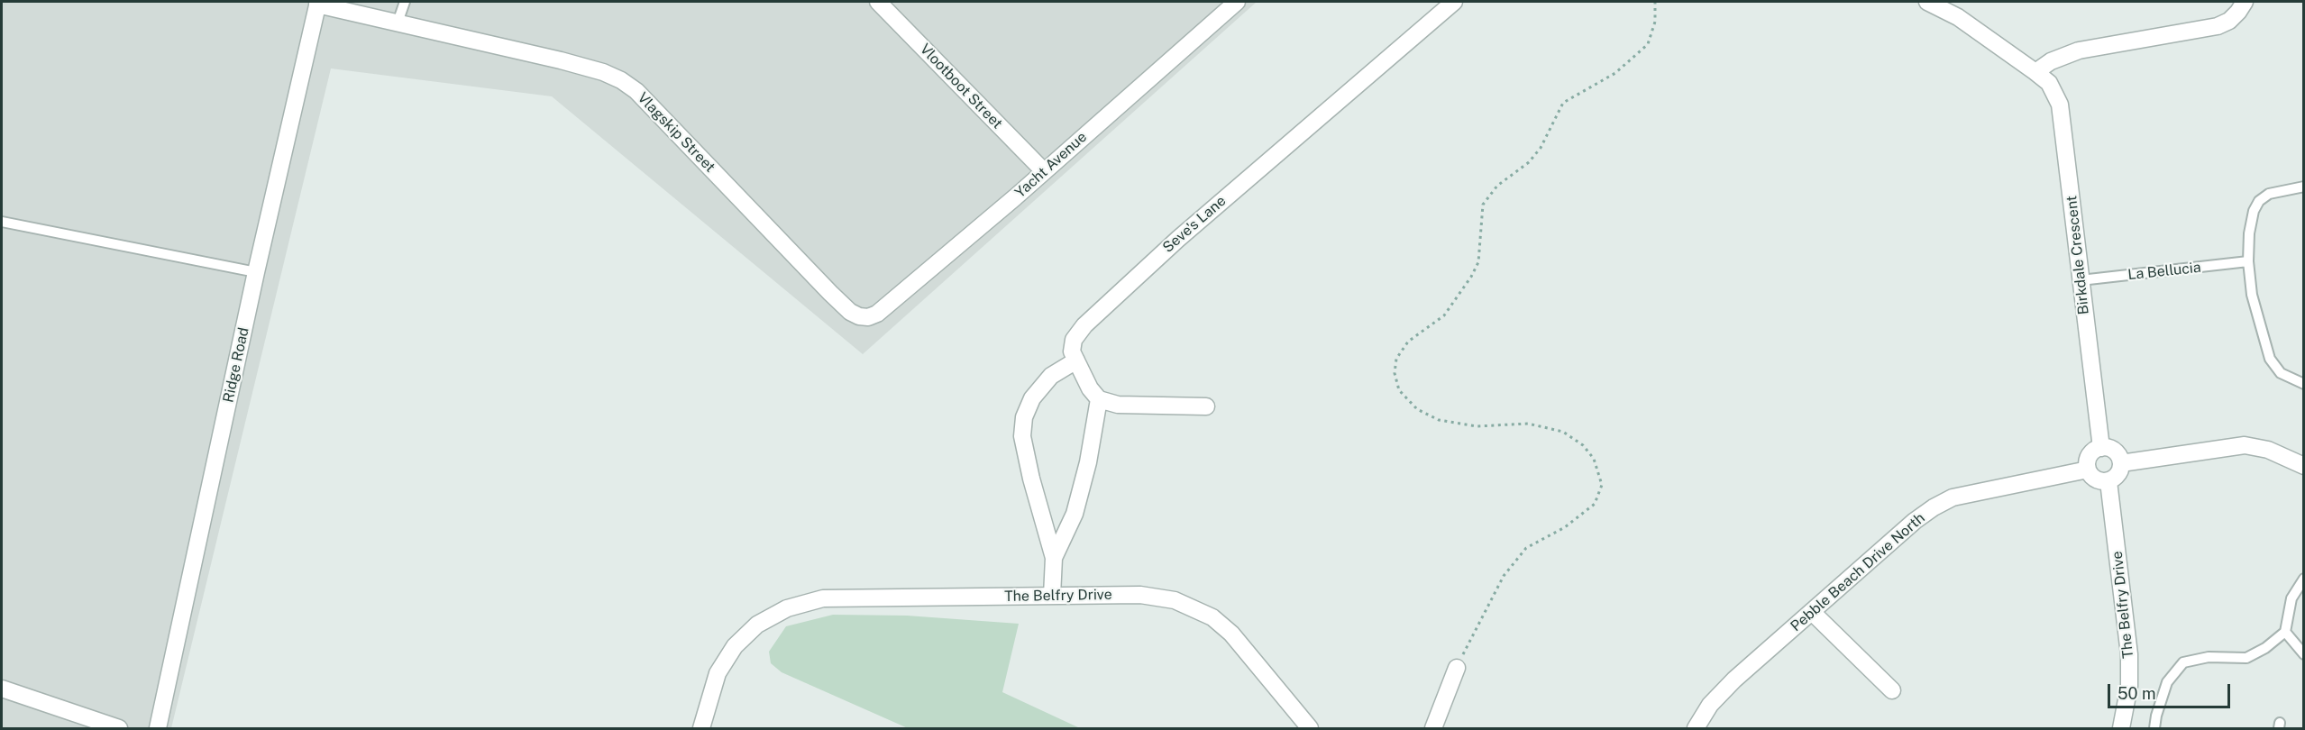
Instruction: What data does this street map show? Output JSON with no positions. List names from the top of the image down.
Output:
{
  "streets": {
    "street": [
      "Vlootboot Street",
      "Vlagskip Street",
      "Yacht Avenue",
      "Seve's Lane",
      "Birkdale Crescent",
      "Ridge Road",
      "Pebble Beach Drive North",
      "The Belfry Drive"
    ],
    "lane": ["La Bellucia"]
  },
  "crossings": [
    ["Vlootboot Street", "Yacht Avenue"],
    ["Vlagskip Street", "Yacht Avenue"],
    ["Vlagskip Street", "Ridge Road"],
    ["Birkdale Crescent", "La Bellucia"],
    ["Birkdale Crescent", "Pebble Beach Drive North"],
    ["Birkdale Crescent", "The Belfry Drive"],
    ["Pebble Beach Drive North", "The Belfry Drive"]
  ],
  "scale_bar": "50 m"
}
